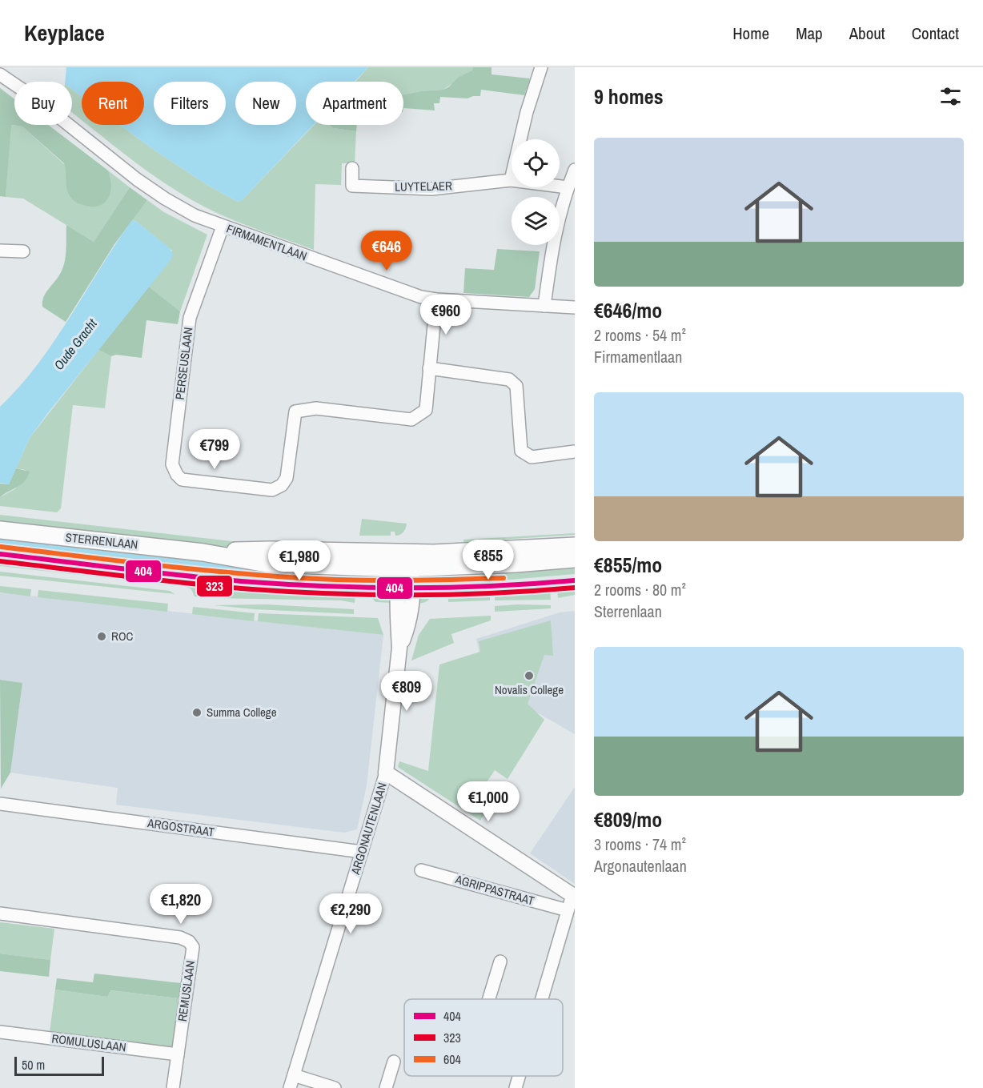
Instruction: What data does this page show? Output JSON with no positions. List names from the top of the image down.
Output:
{
  "streets": {
    "main road": ["STERRENLAAN"],
    "street": [
      "LUYTELAER",
      "FIRMAMENTLAAN",
      "PERSEUSLAAN",
      "ARGOSTRAAT",
      "ARGONAUTENLAAN",
      "AGRIPPASTRAAT",
      "REMUSLAAN",
      "ROMULUSLAAN"
    ]
  },
  "crossings": [
    ["FIRMAMENTLAAN", "PERSEUSLAAN"],
    ["STERRENLAAN", "ARGONAUTENLAAN"],
    ["ARGOSTRAAT", "ARGONAUTENLAAN"],
    ["REMUSLAAN", "ROMULUSLAAN"]
  ],
  "water": ["Oude Gracht"],
  "places": ["ROC", "Novalis College", "Summa College"],
  "lines": ["transit line 604", "transit line 404", "transit line 323"],
  "legend": ["404", "323", "604"],
  "scale_bar": "50 m",
  "page": {
    "header": "Keyplace",
    "nav": [
      "Home",
      "Map",
      "About",
      "Contact"
    ],
    "heading": "9 homes",
    "chip": [
      "Buy",
      "Rent",
      "Filters",
      "New",
      "Apartment"
    ],
    "list": [
      {
        "name": "€646/mo",
        "note": "2 rooms · 54 m² · Firmamentlaan"
      },
      {
        "name": "€855/mo",
        "note": "2 rooms · 80 m² · Sterrenlaan"
      },
      {
        "name": "€809/mo",
        "note": "3 rooms · 74 m² · Argonautenlaan"
      }
    ],
    "price": [
      "€646",
      "€960",
      "€799",
      "€855",
      "€1,980",
      "€809",
      "€1,000",
      "€1,820",
      "€2,290"
    ],
    "scale": "50 m"
  }
}
